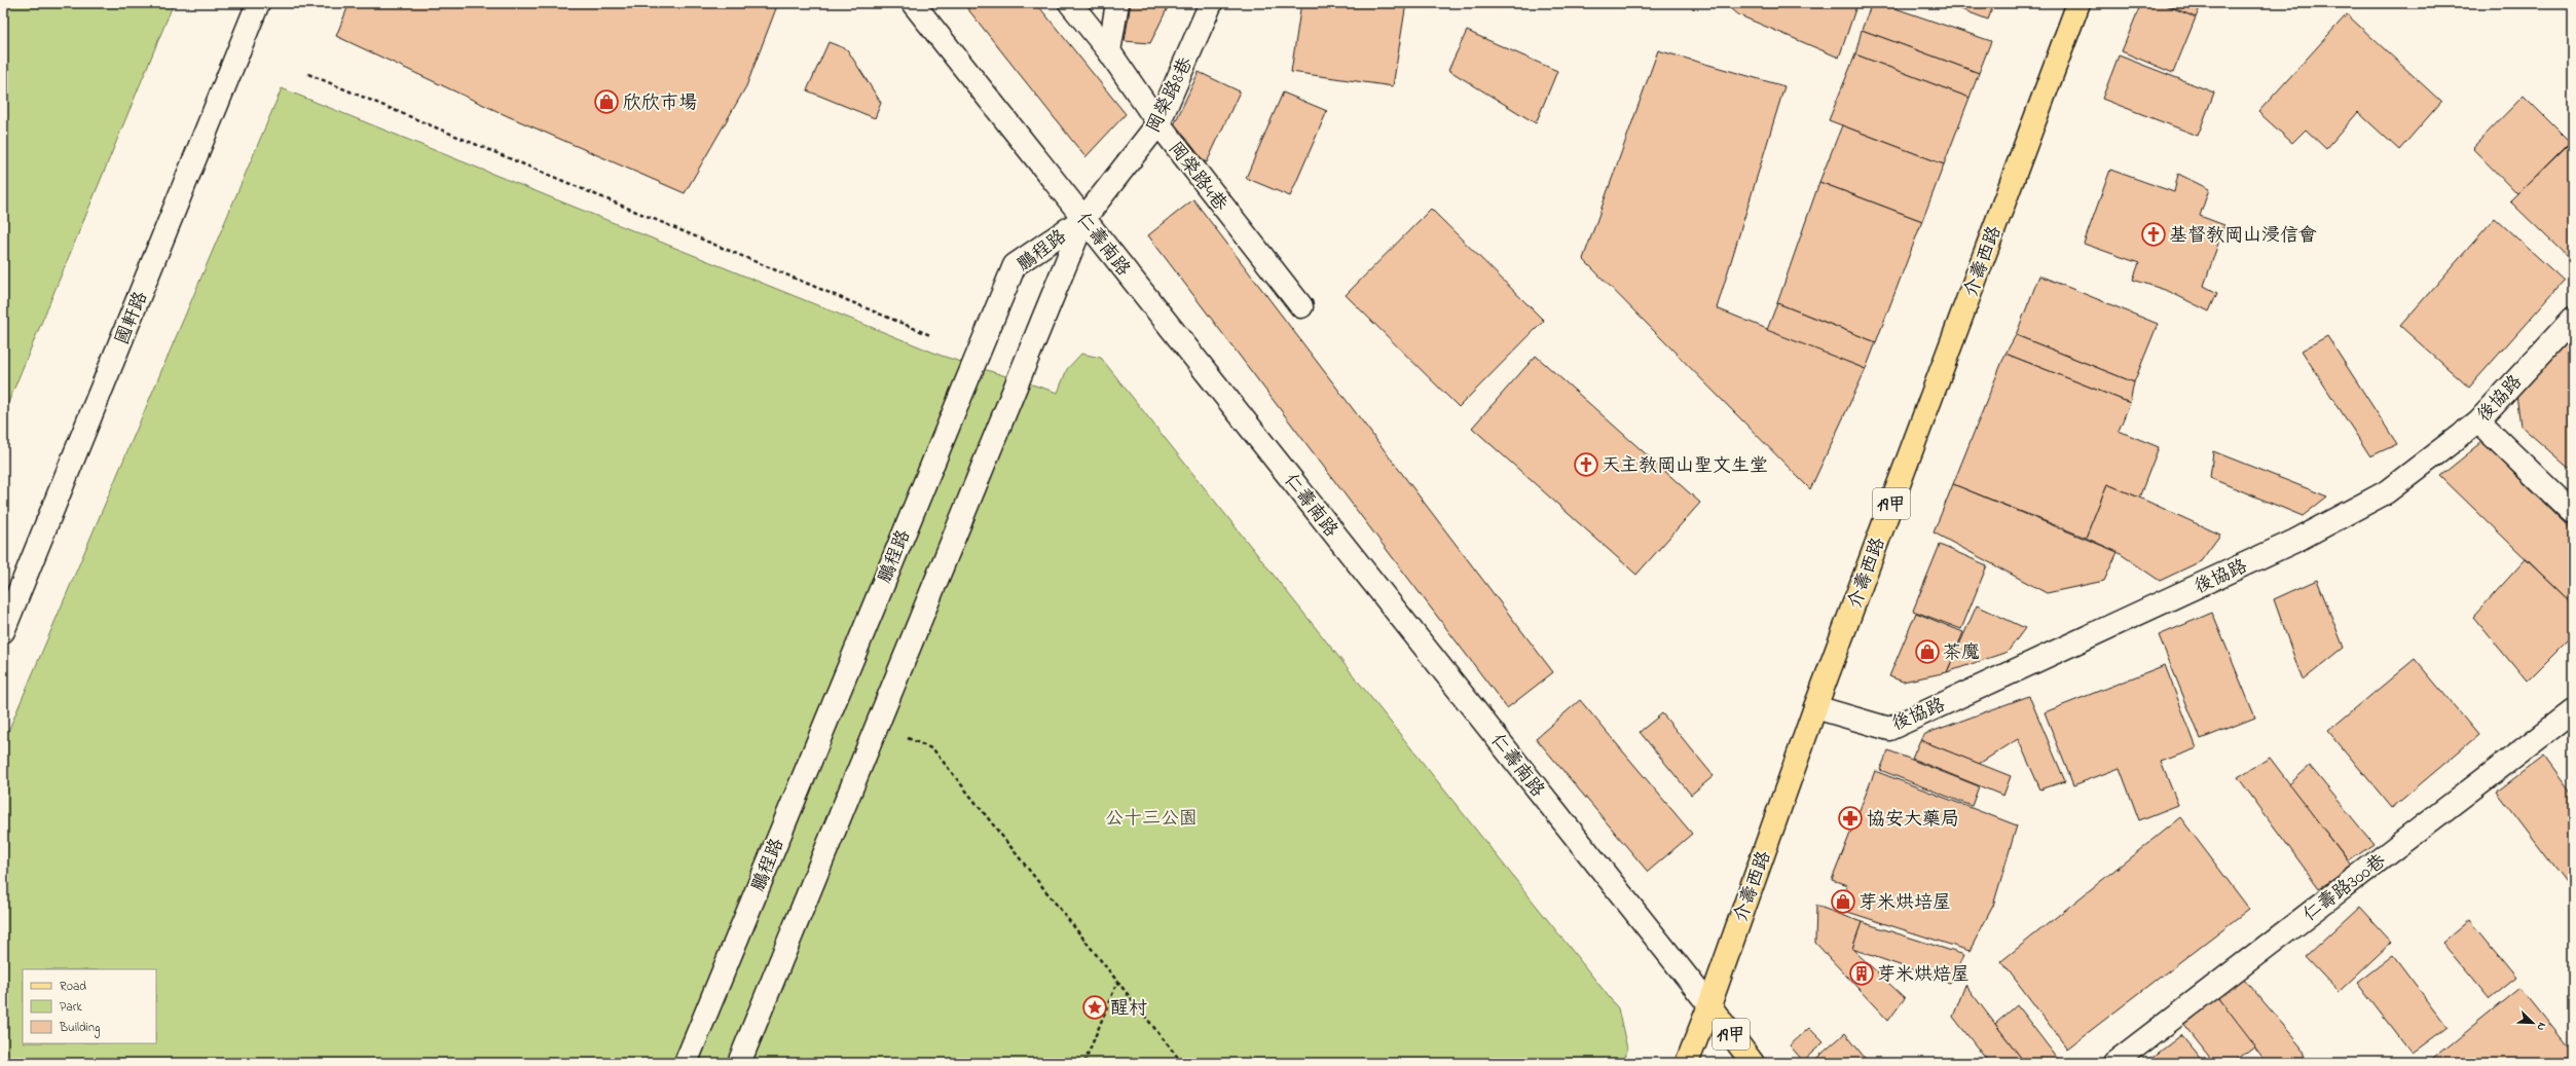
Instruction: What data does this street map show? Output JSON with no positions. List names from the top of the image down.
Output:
{
  "streets": {
    "main road": ["介壽西路", "19甲"],
    "street": [
      "岡榮路8巷",
      "岡榮路4巷",
      "仁壽南路",
      "鵬程路",
      "國軒路",
      "後協路",
      "仁壽路300巷"
    ]
  },
  "crossings": [
    ["岡榮路8巷", "岡榮路4巷"],
    ["岡榮路8巷", "仁壽南路"],
    ["岡榮路8巷", "鵬程路"],
    ["仁壽南路", "鵬程路"],
    ["仁壽南路", "介壽西路"],
    ["仁壽南路", "19甲"],
    ["介壽西路", "後協路"],
    ["介壽西路", "19甲"]
  ],
  "parks": ["公十三公園"],
  "places": {
    "shop": ["欣欣市場", "茶魔", "芽米烘培屋"],
    "church": ["基督教岡山浸信會", "天主教岡山聖文生堂"],
    "pharmacy": ["協安大藥局"],
    "building": ["芽米烘焙屋"],
    "place": ["醒村"]
  },
  "legend": ["Road", "Park", "Building"],
  "north": "bottom right"
}
